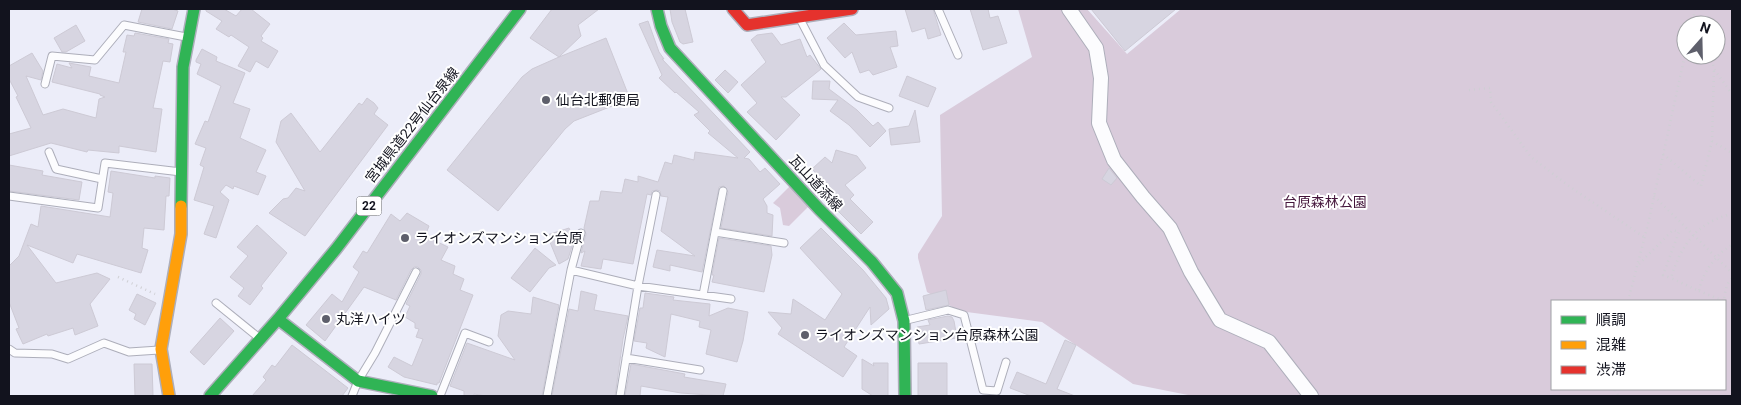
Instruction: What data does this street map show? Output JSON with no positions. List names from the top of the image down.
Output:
{
  "streets": {
    "street": ["宮城県道22号仙台泉線", "瓦山道添線", "22"]
  },
  "parks": ["台原森林公園"],
  "places": [
    "仙台北郵便局",
    "ライオンズマンション台原",
    "丸洋ハイツ",
    "ライオンズマンション台原森林公園"
  ],
  "legend": ["順調", "混雑", "渋滞"],
  "north": "top"
}
